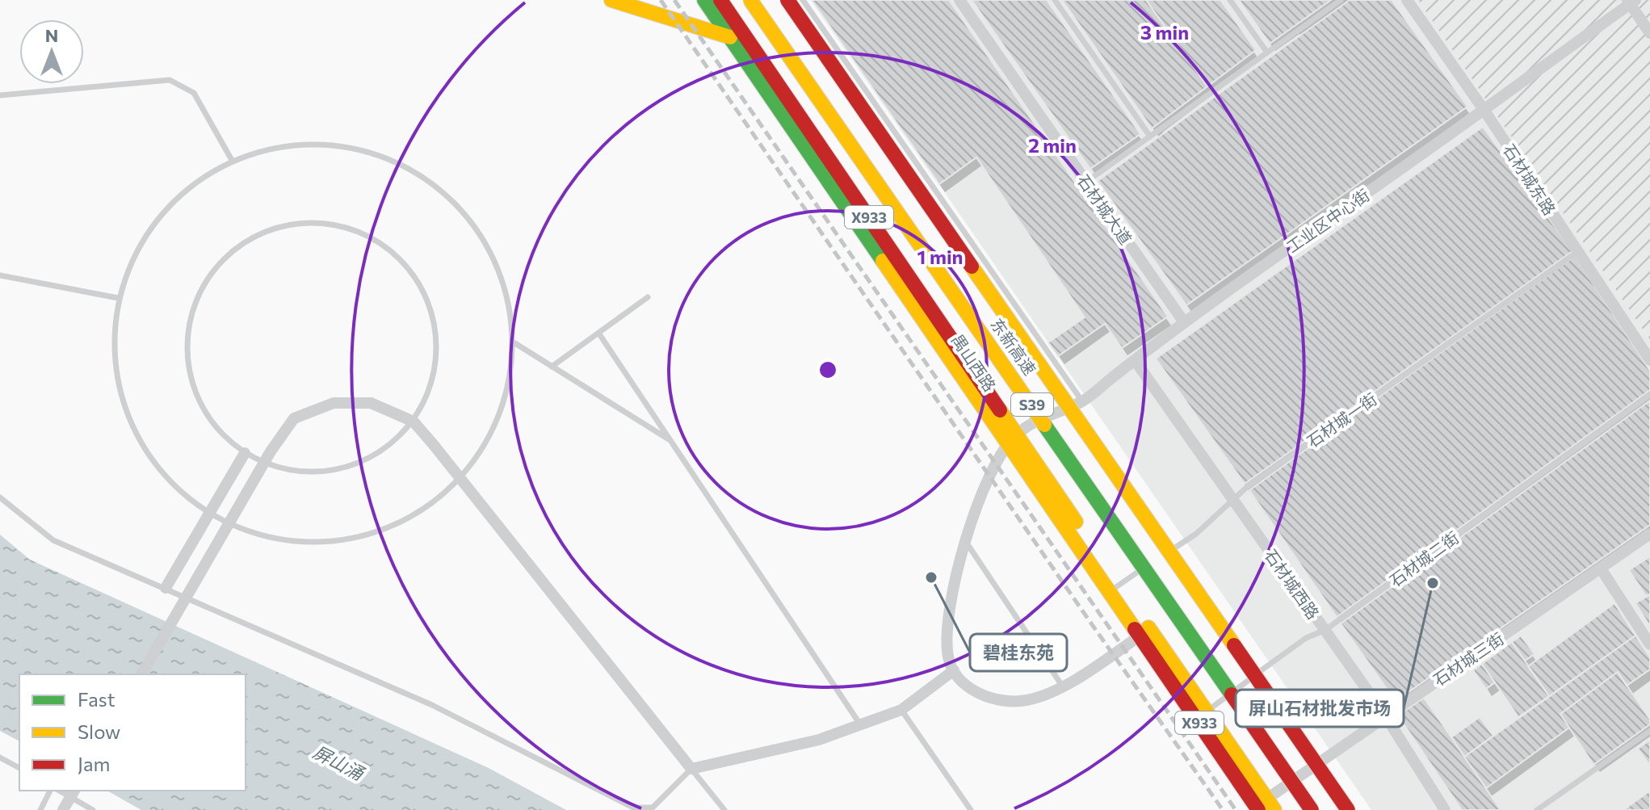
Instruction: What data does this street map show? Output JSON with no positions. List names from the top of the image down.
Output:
{
  "streets": {
    "main road": [
      "X933",
      "东新高速",
      "禺山西路",
      "S39"
    ],
    "street": [
      "石材城东路",
      "石材城大道",
      "工业区中心街",
      "石材城西路",
      "石材城三街"
    ],
    "lane": ["石材城一街", "石材城二街"]
  },
  "crossings": [
    ["石材城东路", "工业区中心街"],
    ["石材城东路", "石材城一街"],
    ["石材城大道", "工业区中心街"],
    ["工业区中心街", "禺山西路"],
    ["工业区中心街", "石材城西路"],
    ["禺山西路", "石材城二街"],
    ["禺山西路", "石材城三街"],
    ["石材城一街", "石材城西路"],
    ["石材城二街", "石材城西路"],
    ["石材城西路", "石材城三街"]
  ],
  "water": ["屏山涌"],
  "places": ["碧桂东苑", "屏山石材批发市场"],
  "legend": ["Fast", "Slow", "Jam"],
  "north": "top",
  "rings": ["3 min", "2 min", "1 min"]
}
